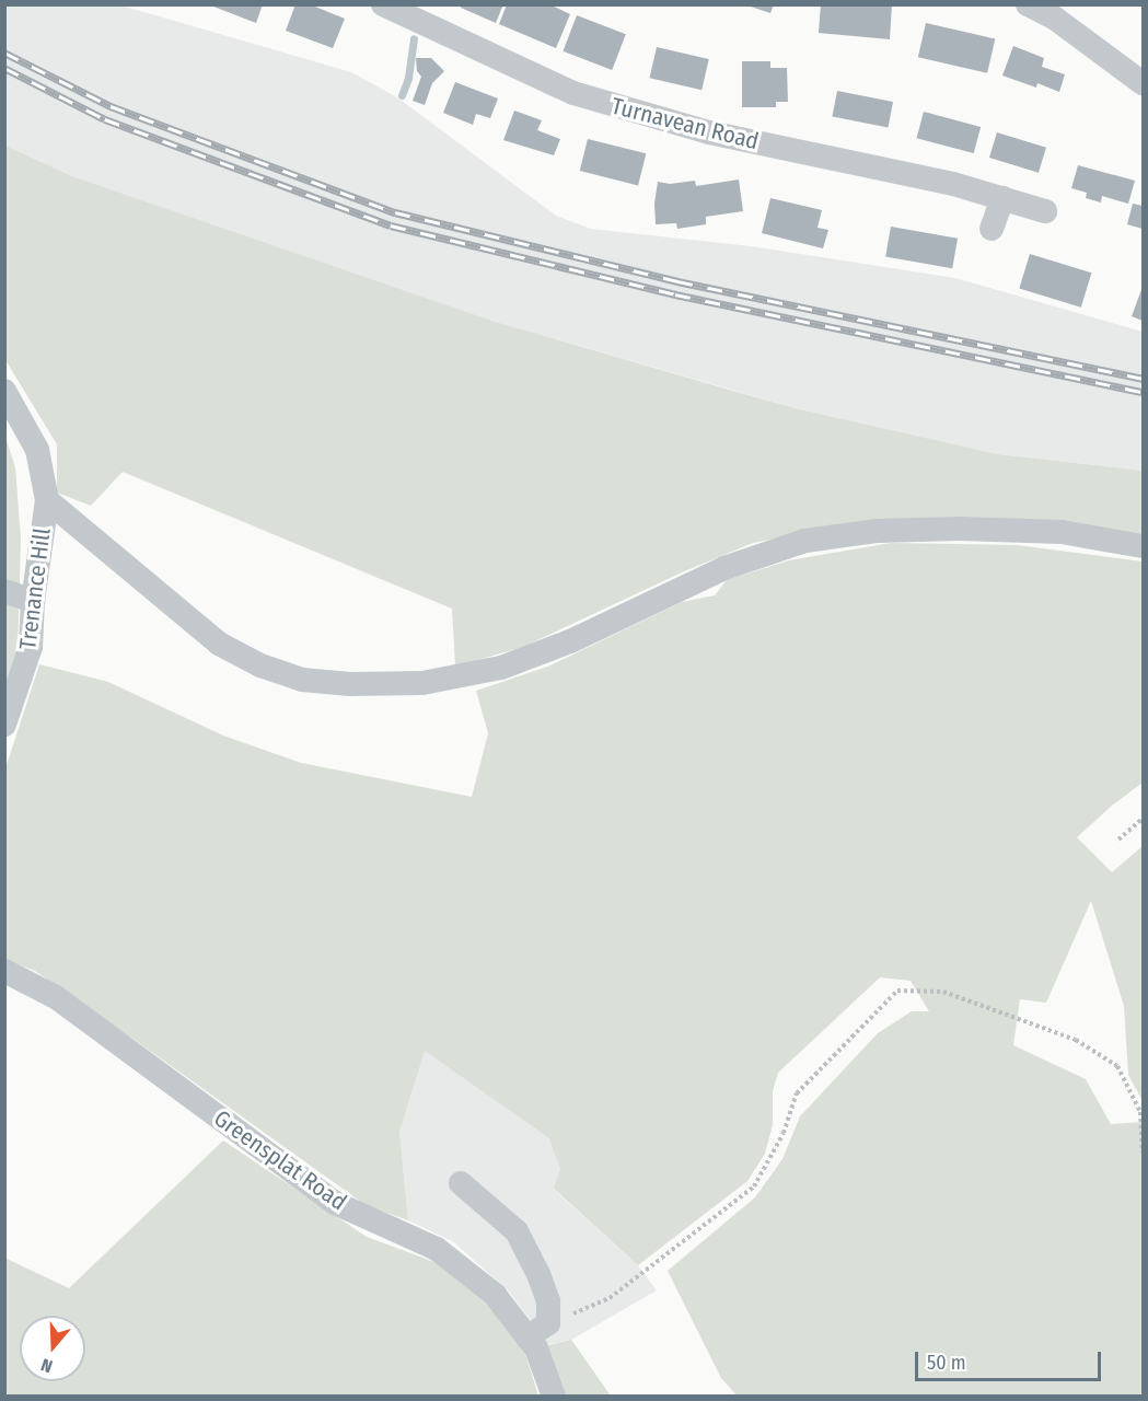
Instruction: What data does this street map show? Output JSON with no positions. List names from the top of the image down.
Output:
{
  "streets": {
    "street": ["Turnavean Road", "Trenance Hill", "Greensplat Road"]
  },
  "scale_bar": "50 m",
  "north": "bottom"
}
